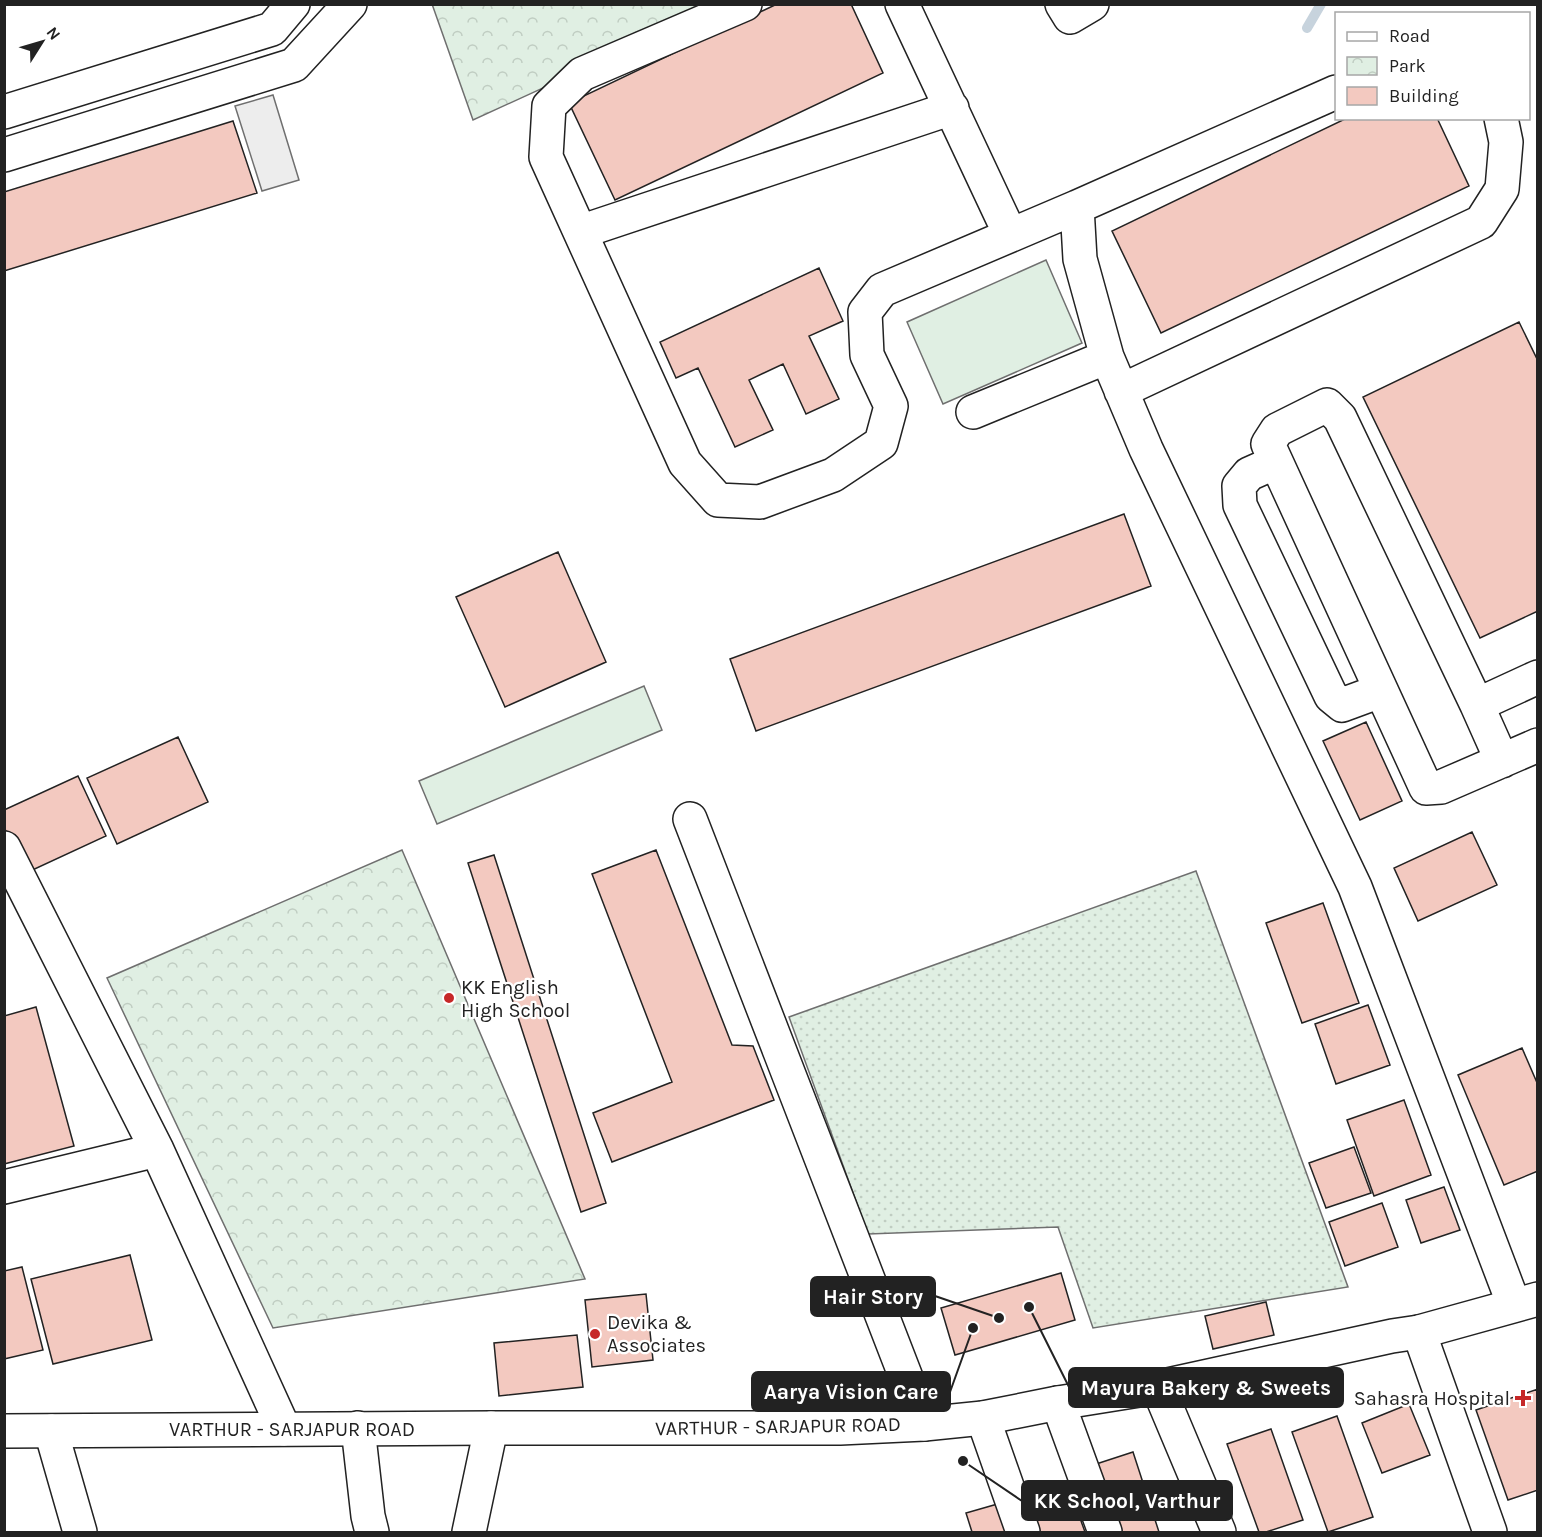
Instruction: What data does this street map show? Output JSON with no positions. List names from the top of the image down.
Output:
{
  "streets": {
    "street": ["VARTHUR - SARJAPUR ROAD"]
  },
  "places": {
    "other": [
      "KK English High School",
      "Mayura Bakery & Sweets",
      "Hair Story",
      "Aarya Vision Care",
      "Devika & Associates",
      "KK School, Varthur"
    ],
    "health": ["Sahasra Hospital"]
  },
  "legend": ["Road", "Park", "Building"],
  "north": "top right"
}
